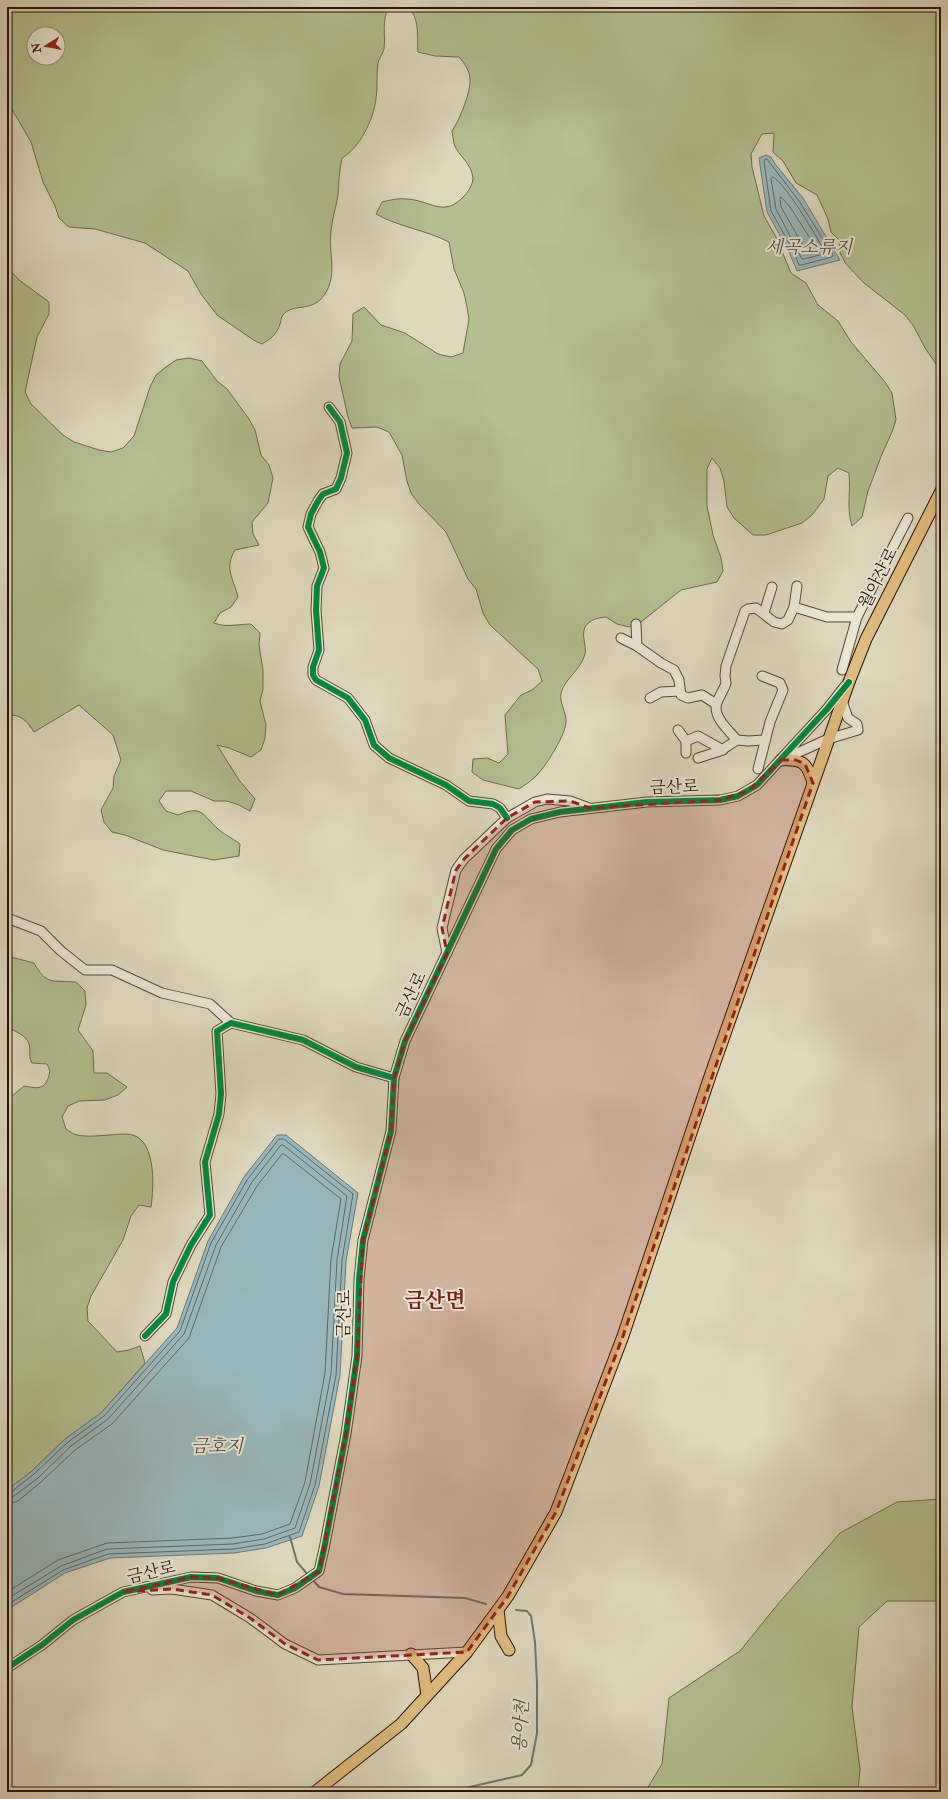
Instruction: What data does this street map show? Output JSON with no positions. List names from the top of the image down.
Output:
{
  "streets": {
    "main road": ["월아산로"],
    "street": ["금산로"]
  },
  "crossings": [
    ["월아산로", "금산로"]
  ],
  "districts": ["금산면"],
  "water": ["세곡소류지", "금호지", "용아천"],
  "north": "left"
}
